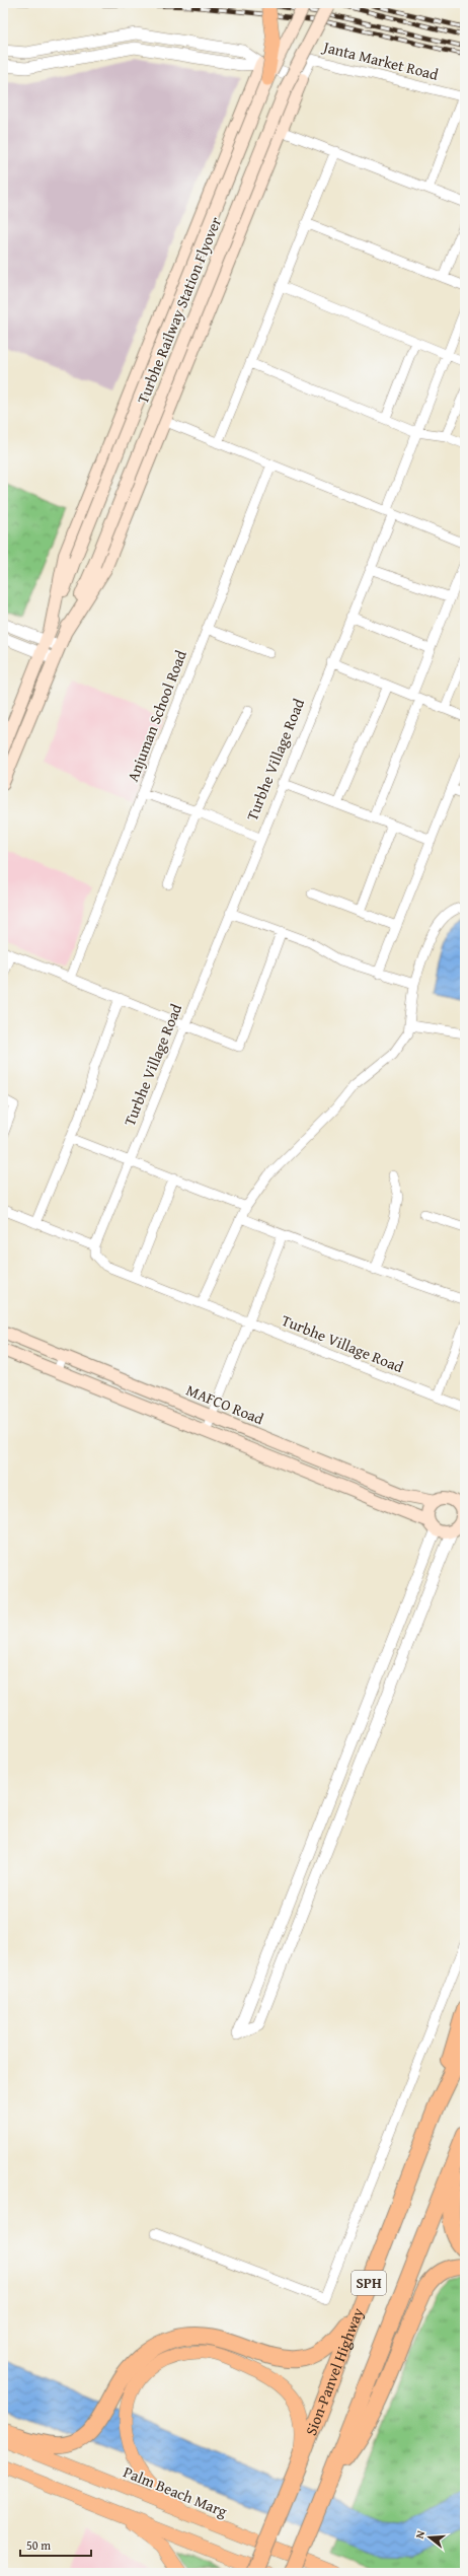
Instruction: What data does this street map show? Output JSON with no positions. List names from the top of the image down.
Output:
{
  "streets": {
    "highway": ["SPH", "Sion-Panvel Highway"],
    "main road": ["Turbhe Railway Station Flyover", "MAFCO Road", "Palm Beach Marg"],
    "street": ["Janta Market Road", "Anjuman School Road", "Turbhe Village Road"]
  },
  "crossings": [
    ["SPH", "Sion-Panvel Highway"]
  ],
  "scale_bar": "50 m",
  "north": "left"
}
